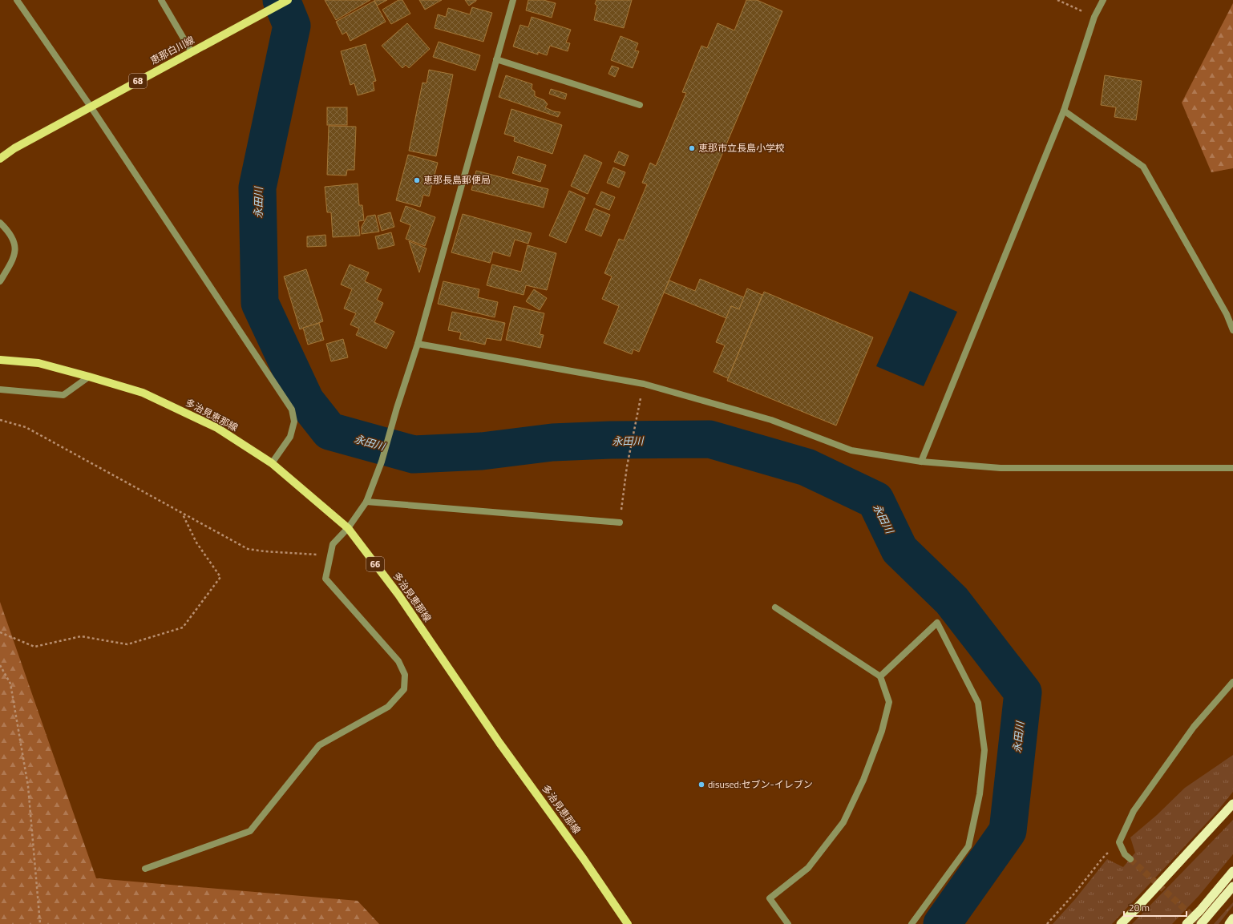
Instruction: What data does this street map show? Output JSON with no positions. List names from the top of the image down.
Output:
{
  "streets": {
    "main road": [
      "恵那白川線",
      "68",
      "多治見恵那線",
      "66"
    ]
  },
  "water": ["永田川"],
  "places": ["恵那市立長島小学校", "恵那長島郵便局", "disused:セブン-イレブン"],
  "scale_bar": "20 m"
}
